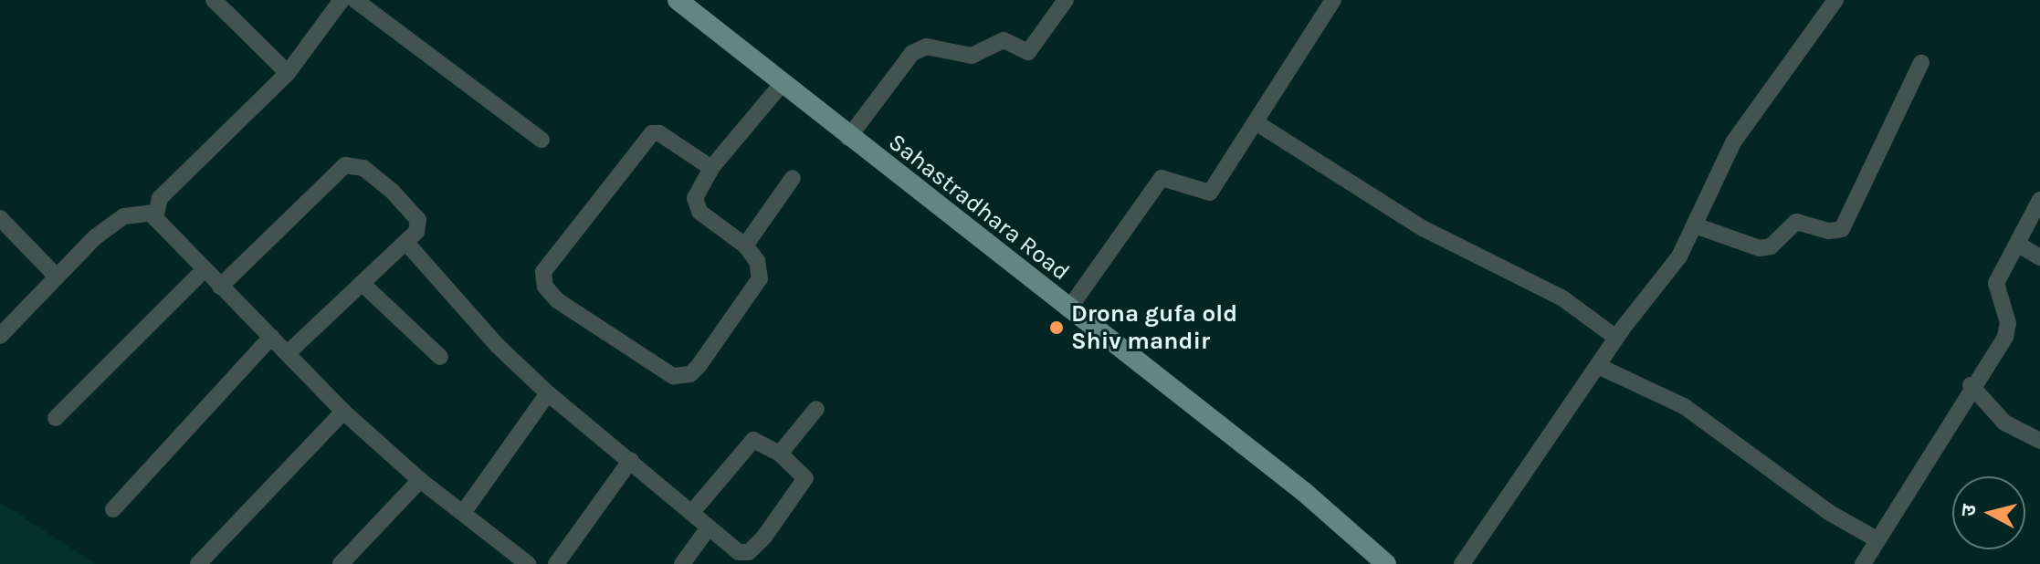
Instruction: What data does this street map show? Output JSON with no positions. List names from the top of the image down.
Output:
{
  "streets": {
    "main road": ["Sahastradhara Road"]
  },
  "places": ["Drona gufa old Shiv mandir"],
  "north": "left"
}
